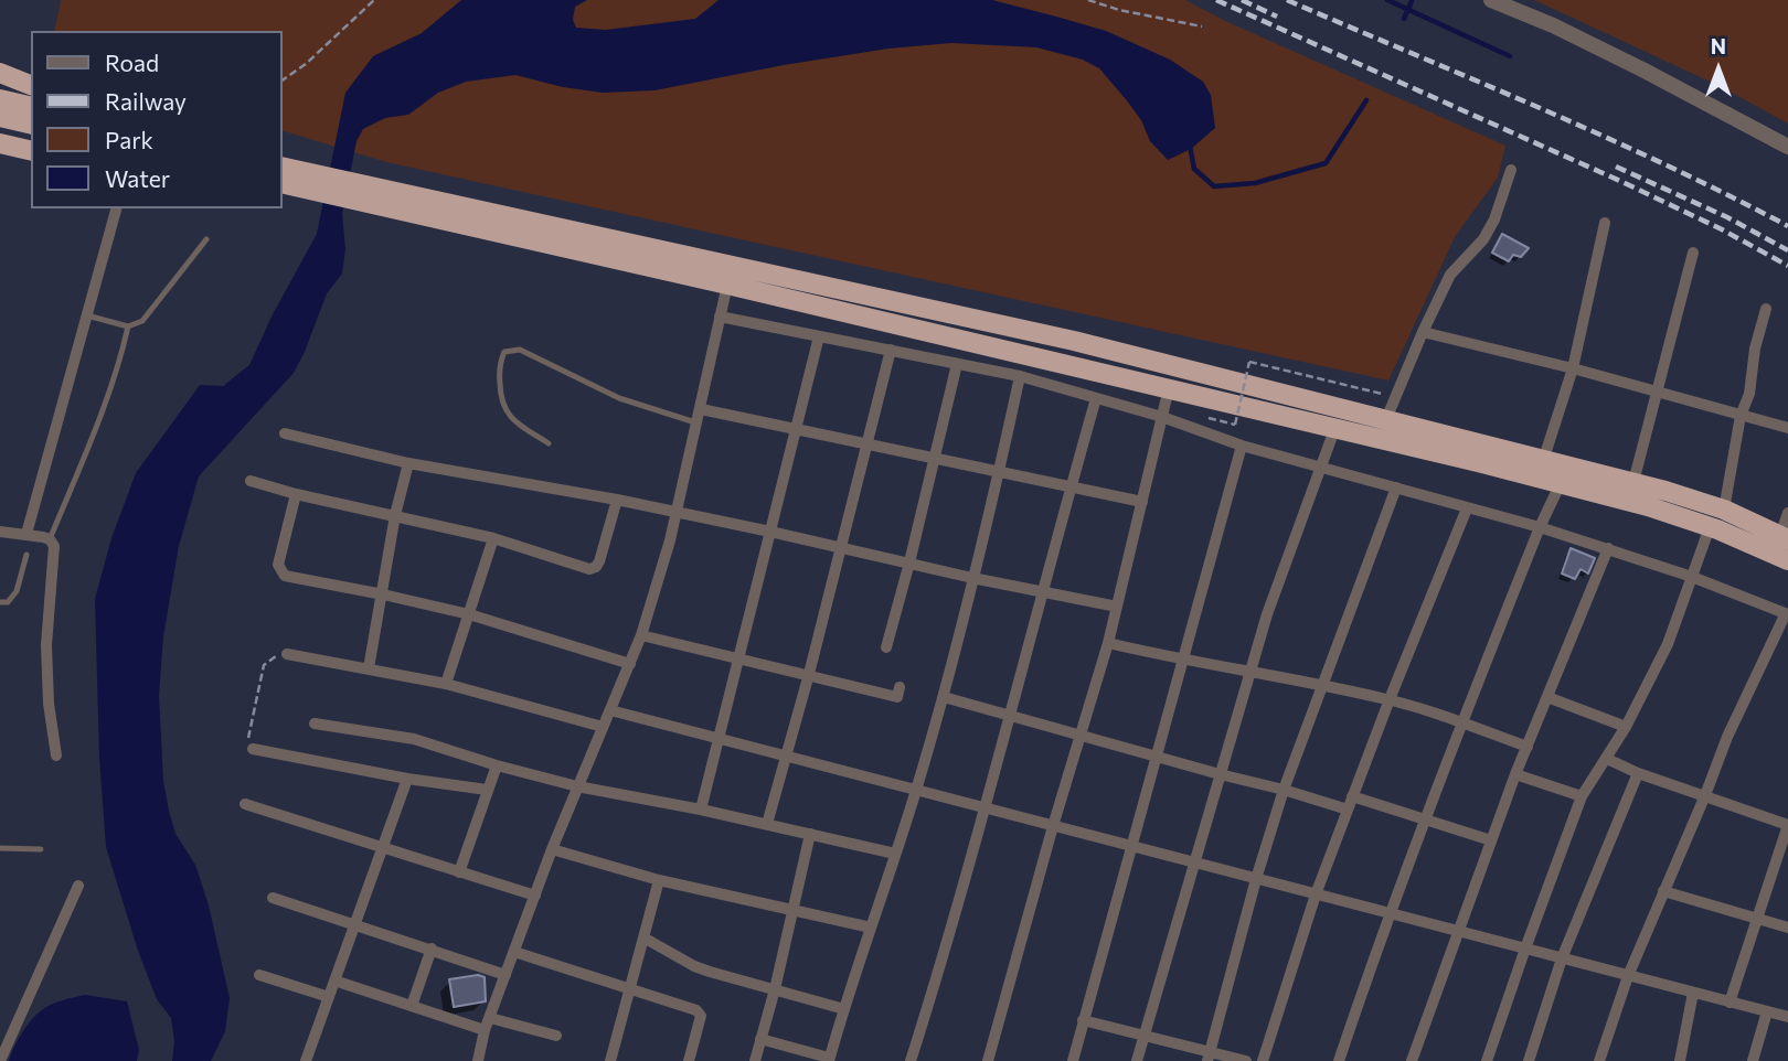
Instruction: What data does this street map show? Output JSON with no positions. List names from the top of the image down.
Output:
{
  "legend": [
    "Road",
    "Railway",
    "Park",
    "Water"
  ],
  "north": "top"
}
